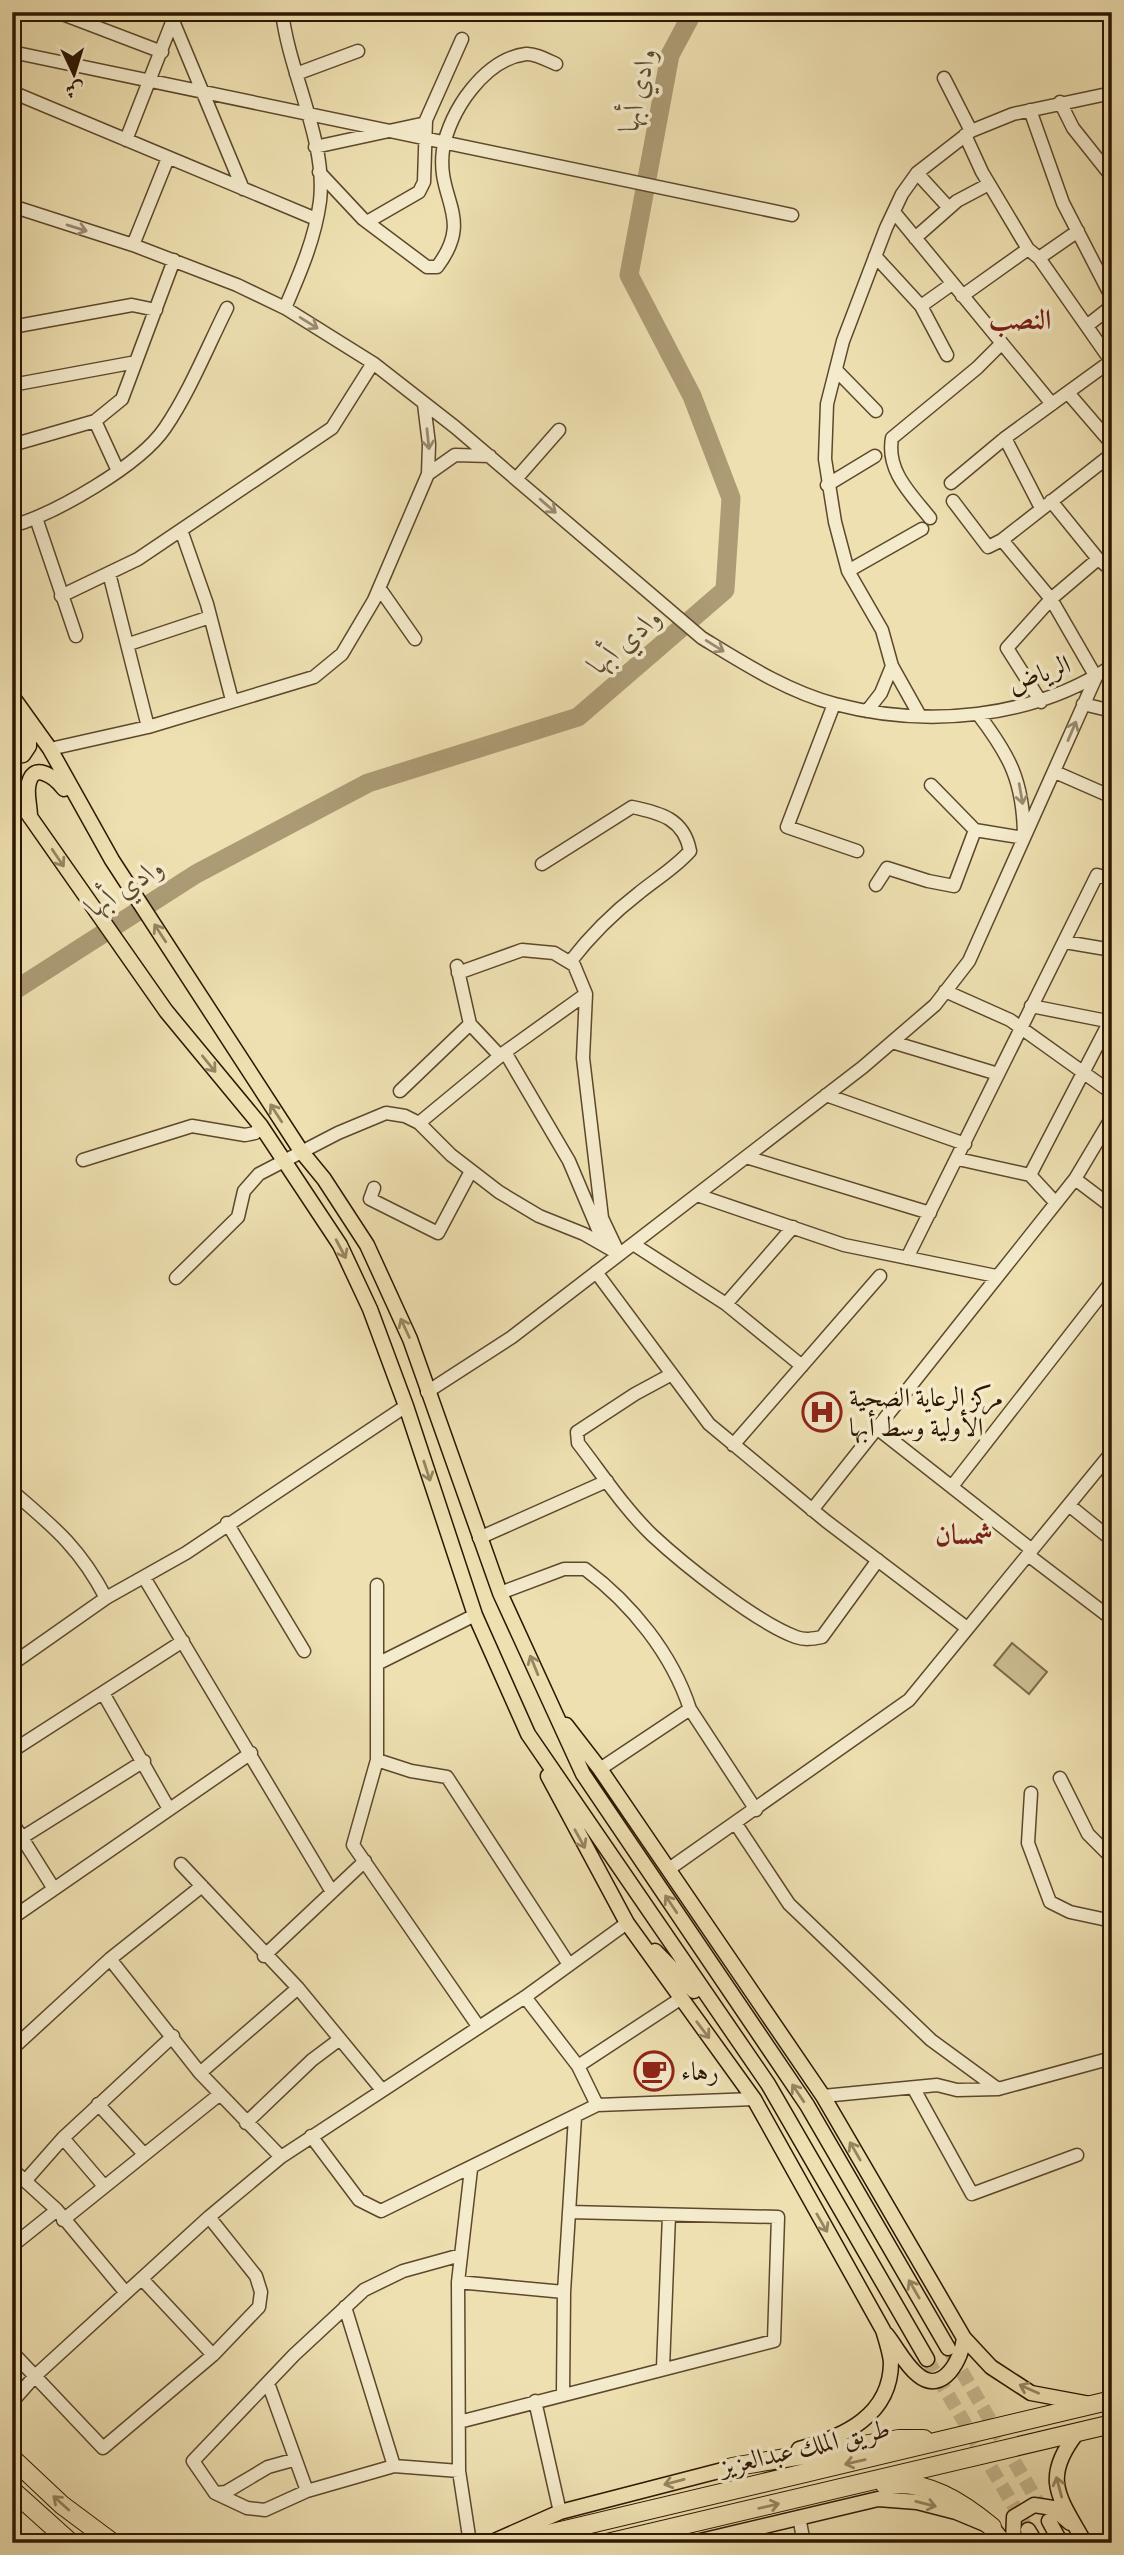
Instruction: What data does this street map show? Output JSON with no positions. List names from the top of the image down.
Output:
{
  "streets": {
    "highway": ["طريق الملك عبدالعزيز"],
    "street": ["الرياض"]
  },
  "one_way": ["الرياض"],
  "districts": ["النصب", "شمسان"],
  "water": ["وادي أبها"],
  "places": {
    "hospital": ["مركز الرعاية الصحية الأولية وسط أبها"],
    "cafe": ["رهاء"]
  },
  "north": "bottom"
}
